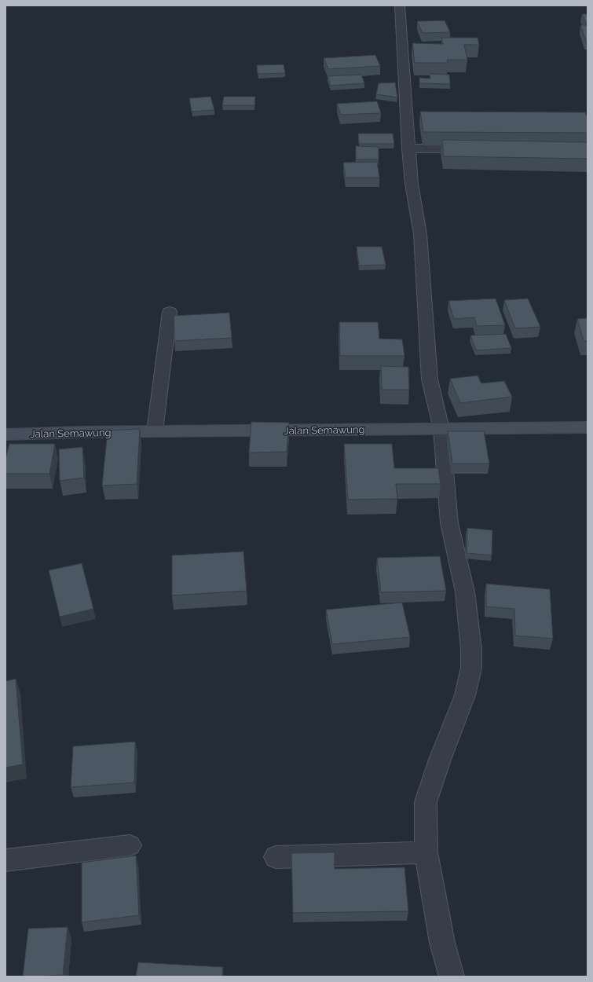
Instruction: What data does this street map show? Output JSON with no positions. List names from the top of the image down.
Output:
{
  "streets": {
    "street": ["Jalan Semawung"]
  }
}
